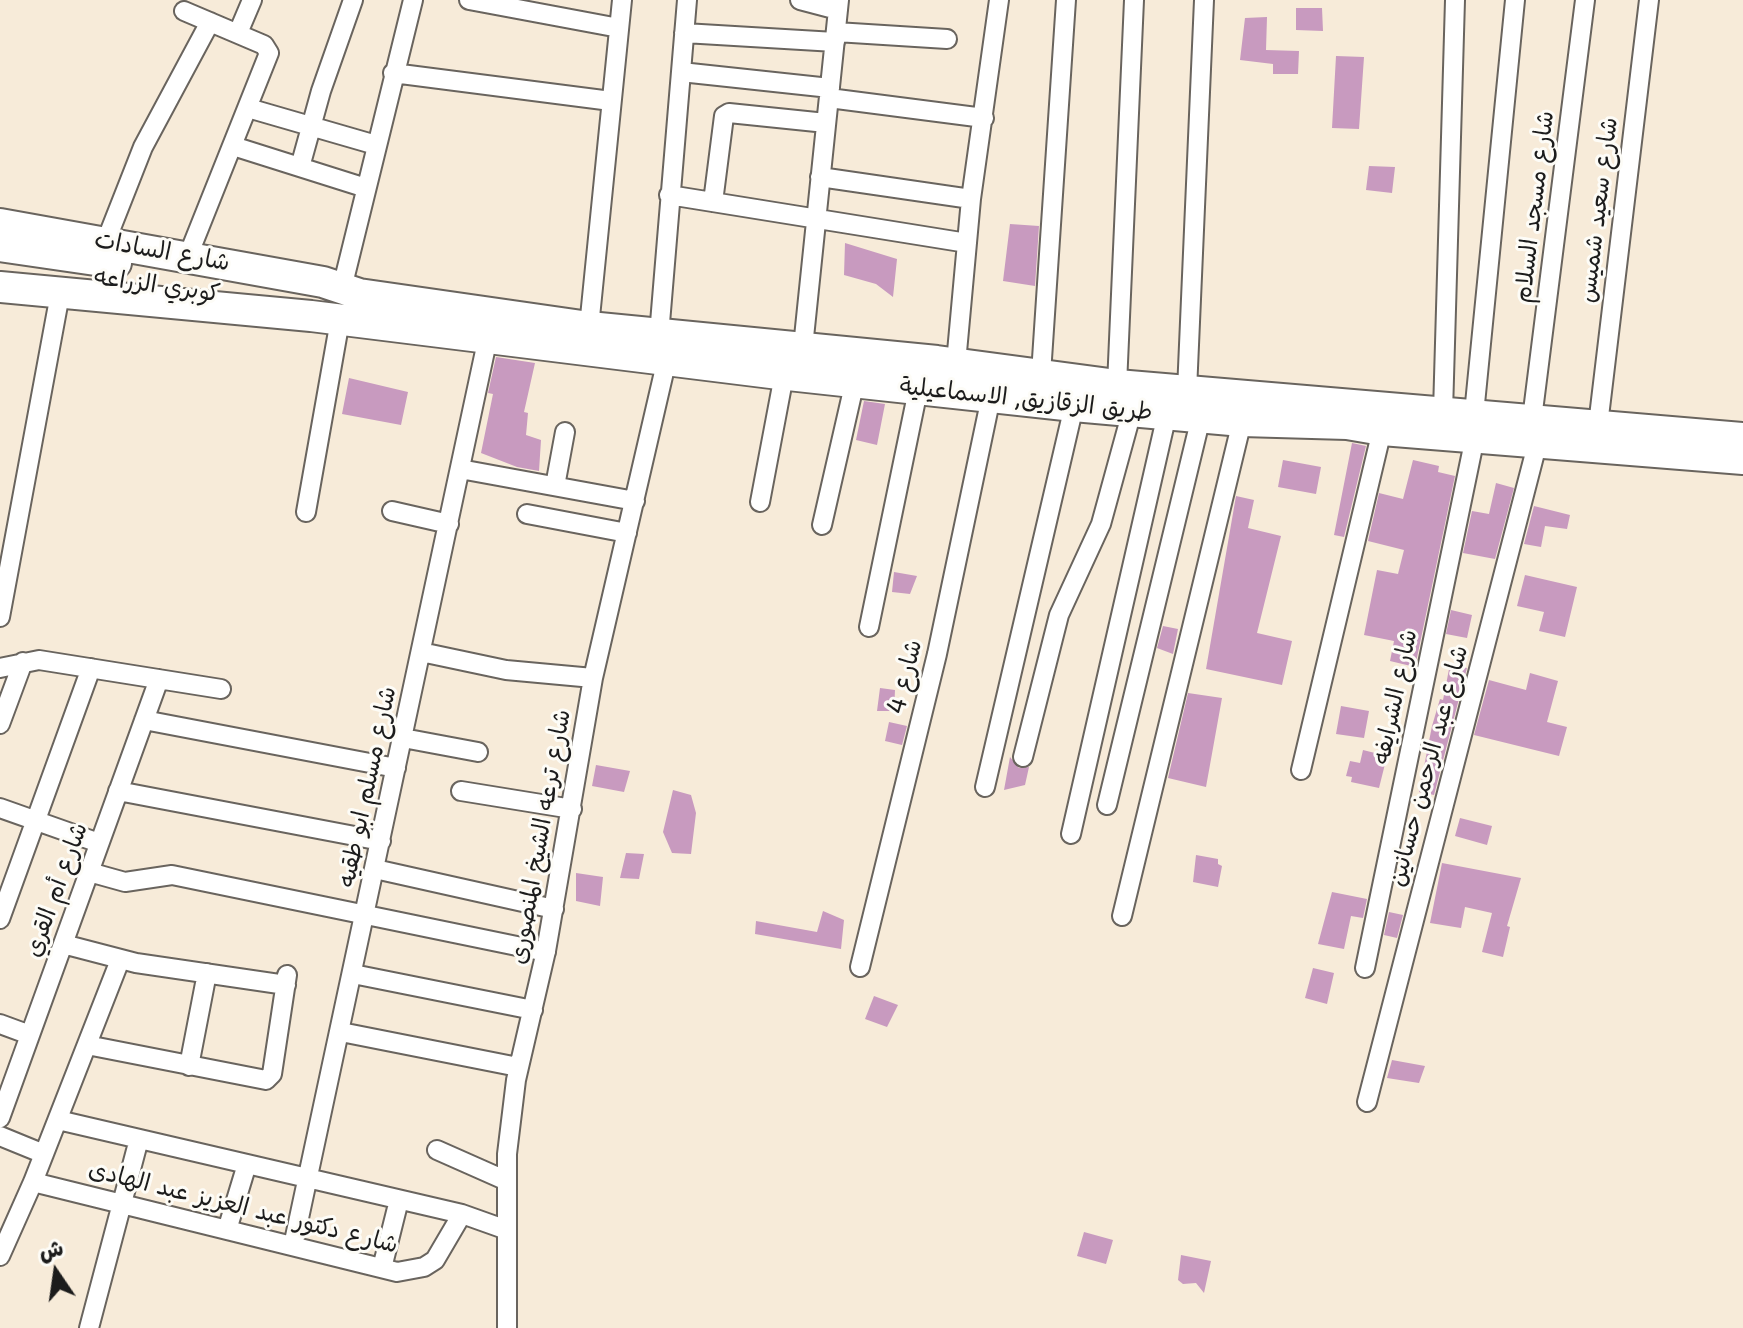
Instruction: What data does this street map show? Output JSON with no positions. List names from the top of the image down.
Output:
{
  "streets": {
    "highway": ["شارع السادات", "كوبري الزراعه", "طريق الزقازيق, الاسماعيلية"],
    "street": [
      "شارع مسجد السلام",
      "شارع سعيد شميس",
      "شارع 4",
      "شارع الشرايفه",
      "شارع عبد الرحمن حسانين",
      "شارع مسلم ابو طقيه",
      "شارع ترعه الشيخ المنصورى",
      "شارع أم القري",
      "شارع دكتور عبد العزيز عبد الهادى"
    ]
  },
  "crossings": [
    ["شارع مسجد السلام", "طريق الزقازيق, الاسماعيلية"],
    ["شارع مسجد السلام", "شارع عبد الرحمن حسانين"],
    ["شارع سعيد شميس", "طريق الزقازيق, الاسماعيلية"],
    ["شارع السادات", "كوبري الزراعه"],
    ["شارع السادات", "طريق الزقازيق, الاسماعيلية"],
    ["كوبري الزراعه", "طريق الزقازيق, الاسماعيلية"],
    ["طريق الزقازيق, الاسماعيلية", "شارع 4"],
    ["طريق الزقازيق, الاسماعيلية", "شارع الشرايفه"],
    ["طريق الزقازيق, الاسماعيلية", "شارع عبد الرحمن حسانين"],
    ["طريق الزقازيق, الاسماعيلية", "شارع مسلم ابو طقيه"],
    ["طريق الزقازيق, الاسماعيلية", "شارع ترعه الشيخ المنصورى"],
    ["شارع مسلم ابو طقيه", "شارع دكتور عبد العزيز عبد الهادى"]
  ],
  "north": "top"
}
